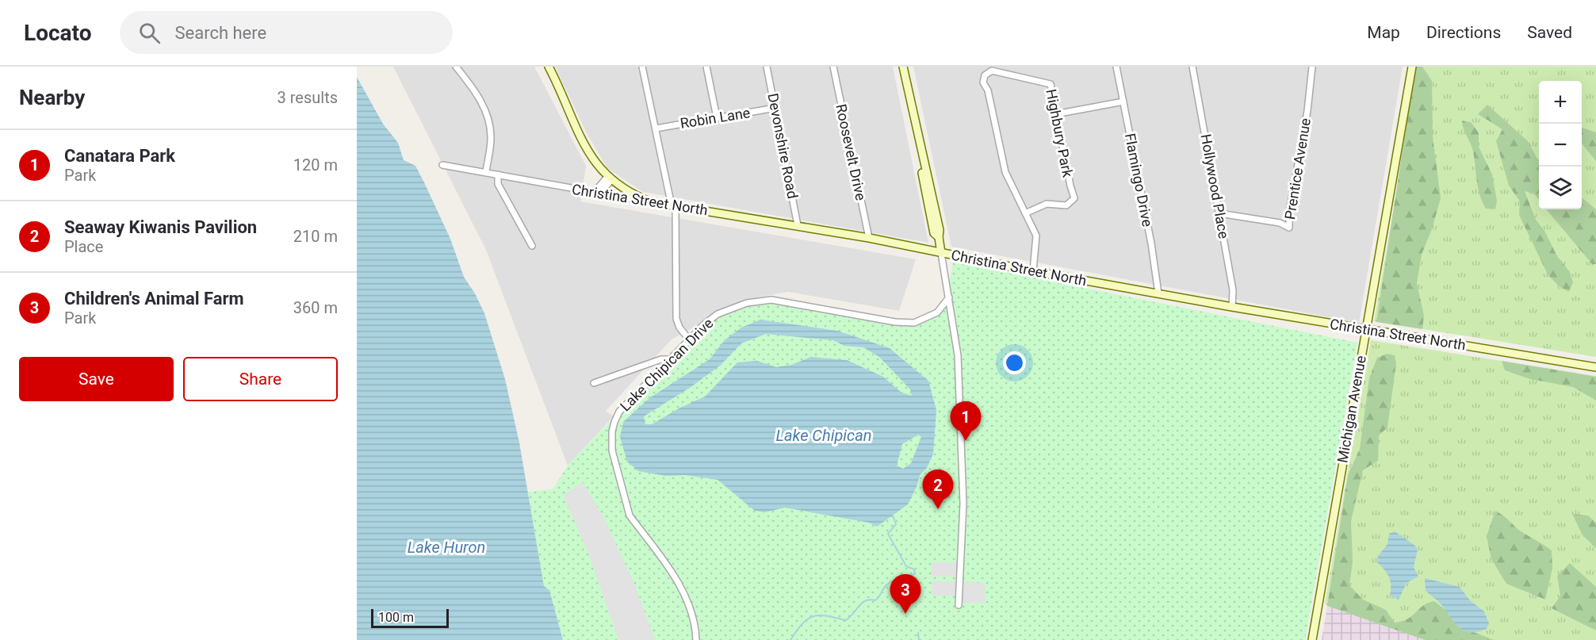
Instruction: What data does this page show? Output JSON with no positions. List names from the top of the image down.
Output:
{
  "streets": {
    "main road": ["Christina Street North", "Michigan Avenue"],
    "street": [
      "Robin Lane",
      "Highbury Park",
      "Devonshire Road",
      "Roosevelt Drive",
      "Prentice Avenue",
      "Flamingo Drive",
      "Hollywood Place",
      "Lake Chipican Drive"
    ]
  },
  "crossings": [
    ["Robin Lane", "Devonshire Road"],
    ["Highbury Park", "Christina Street North"],
    ["Devonshire Road", "Christina Street North"],
    ["Roosevelt Drive", "Christina Street North"],
    ["Prentice Avenue", "Hollywood Place"],
    ["Flamingo Drive", "Christina Street North"],
    ["Hollywood Place", "Christina Street North"],
    ["Christina Street North", "Michigan Avenue"]
  ],
  "water": ["Lake Chipican", "Lake Huron"],
  "scale_bar": "100 m",
  "page": {
    "header": "Locato",
    "search": "Search here",
    "nav": ["Map", "Directions", "Saved"],
    "heading": ["Nearby", "3 results"],
    "map_buttons": ["+", "−"],
    "list": [
      {
        "mark": "1",
        "name": "Canatara Park",
        "note": "Park",
        "value": "120 m"
      },
      {
        "mark": "2",
        "name": "Seaway Kiwanis Pavilion",
        "note": "Place",
        "value": "210 m"
      },
      {
        "mark": "3",
        "name": "Children's Animal Farm",
        "note": "Park",
        "value": "360 m"
      }
    ],
    "buttons": ["Save", "Share"],
    "pins": ["1", "2", "3"],
    "scale": "100 m"
  }
}
